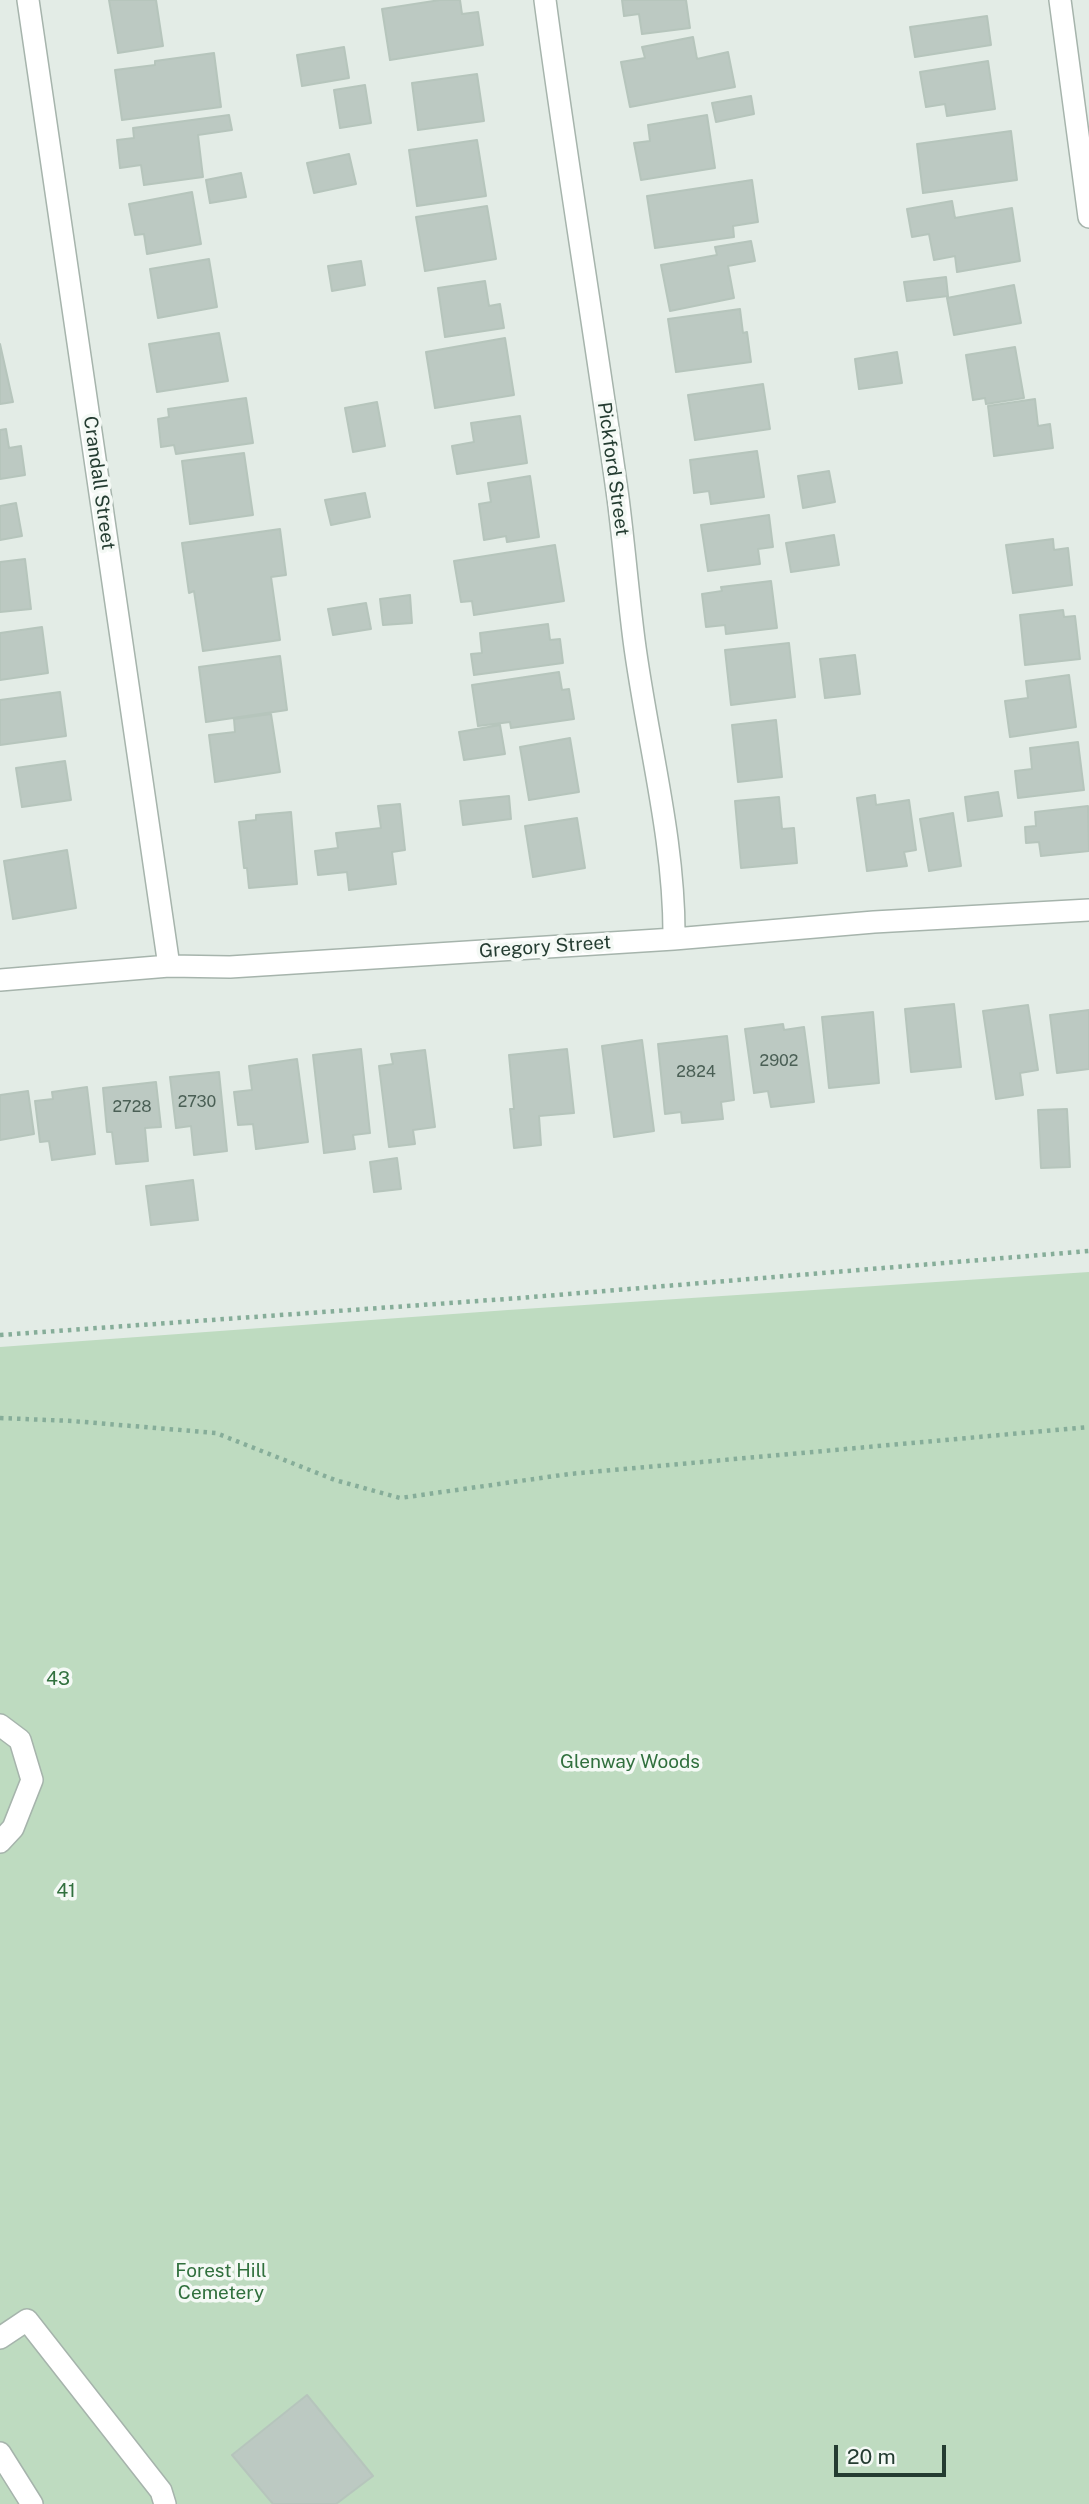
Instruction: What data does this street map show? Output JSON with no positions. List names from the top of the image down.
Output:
{
  "streets": {
    "street": ["Pickford Street", "Crandall Street", "Gregory Street"]
  },
  "crossings": [
    ["Pickford Street", "Gregory Street"],
    ["Crandall Street", "Gregory Street"]
  ],
  "parks": [
    "43",
    "Glenway Woods",
    "41",
    "Forest Hill Cemetery"
  ],
  "house_numbers": [
    "2902",
    "2824",
    "2730",
    "2728"
  ],
  "scale_bar": "20 m"
}
